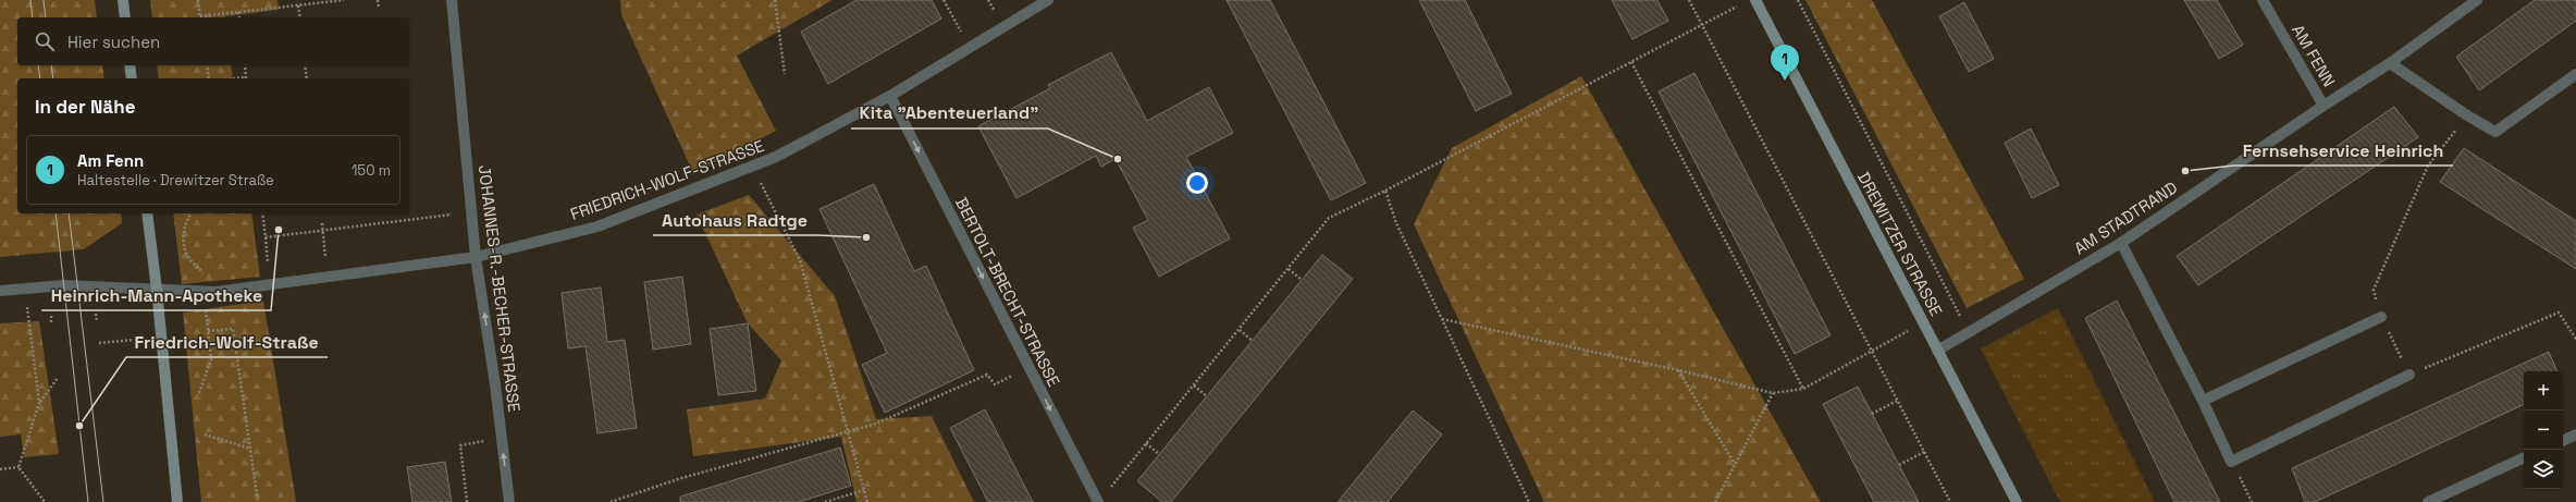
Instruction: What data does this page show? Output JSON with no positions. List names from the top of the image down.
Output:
{
  "streets": {
    "street": [
      "AM FENN",
      "FRIEDRICH-WOLF-STRASSE",
      "AM STADTRAND",
      "DREWITZER STRASSE",
      "JOHANNES-R.-BECHER-STRASSE",
      "BERTOLT-BRECHT-STRASSE"
    ]
  },
  "crossings": [
    ["AM FENN", "AM STADTRAND"],
    ["FRIEDRICH-WOLF-STRASSE", "JOHANNES-R.-BECHER-STRASSE"],
    ["FRIEDRICH-WOLF-STRASSE", "BERTOLT-BRECHT-STRASSE"],
    ["AM STADTRAND", "DREWITZER STRASSE"]
  ],
  "one_way": ["JOHANNES-R.-BECHER-STRASSE", "BERTOLT-BRECHT-STRASSE"],
  "places": [
    "Kita \"Abenteuerland\"",
    "Fernsehservice Heinrich",
    "Heinrich-Mann-Apotheke",
    "Autohaus Radtge",
    "Friedrich-Wolf-Straße"
  ],
  "page": {
    "search": "Hier suchen",
    "pins": "1",
    "heading": "In der Nähe",
    "list": [
      {
        "mark": "1",
        "name": "Am Fenn",
        "note": "Haltestelle · Drewitzer Straße",
        "value": "150 m"
      }
    ],
    "map_buttons": ["+", "−"]
  }
}
